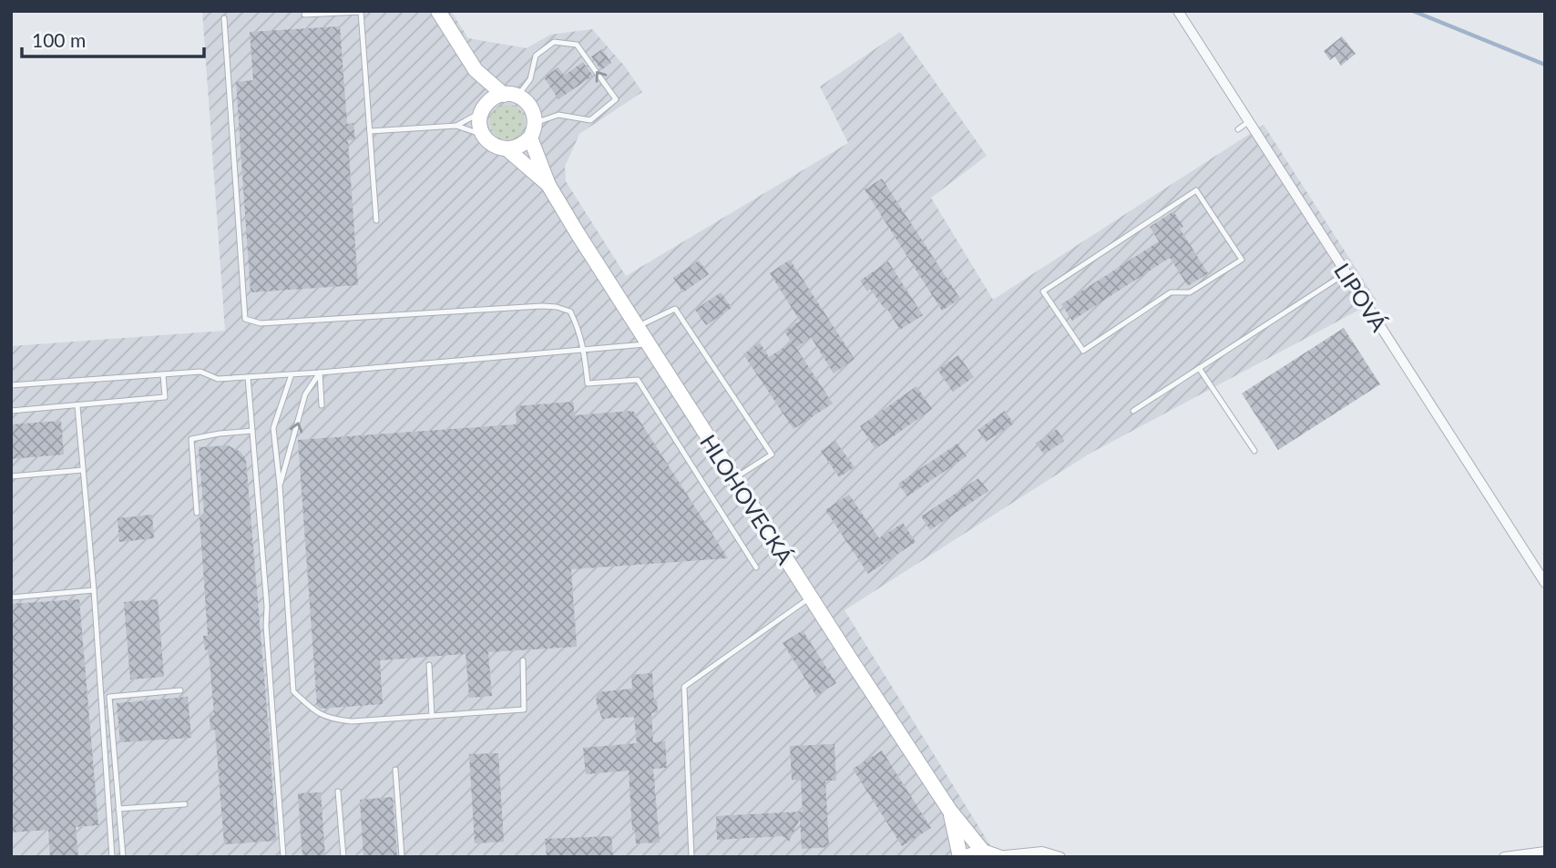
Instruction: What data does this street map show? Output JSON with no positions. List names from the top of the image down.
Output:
{
  "streets": {
    "main road": ["HLOHOVECKÁ"],
    "street": ["LIPOVÁ"]
  },
  "scale_bar": "100 m"
}
